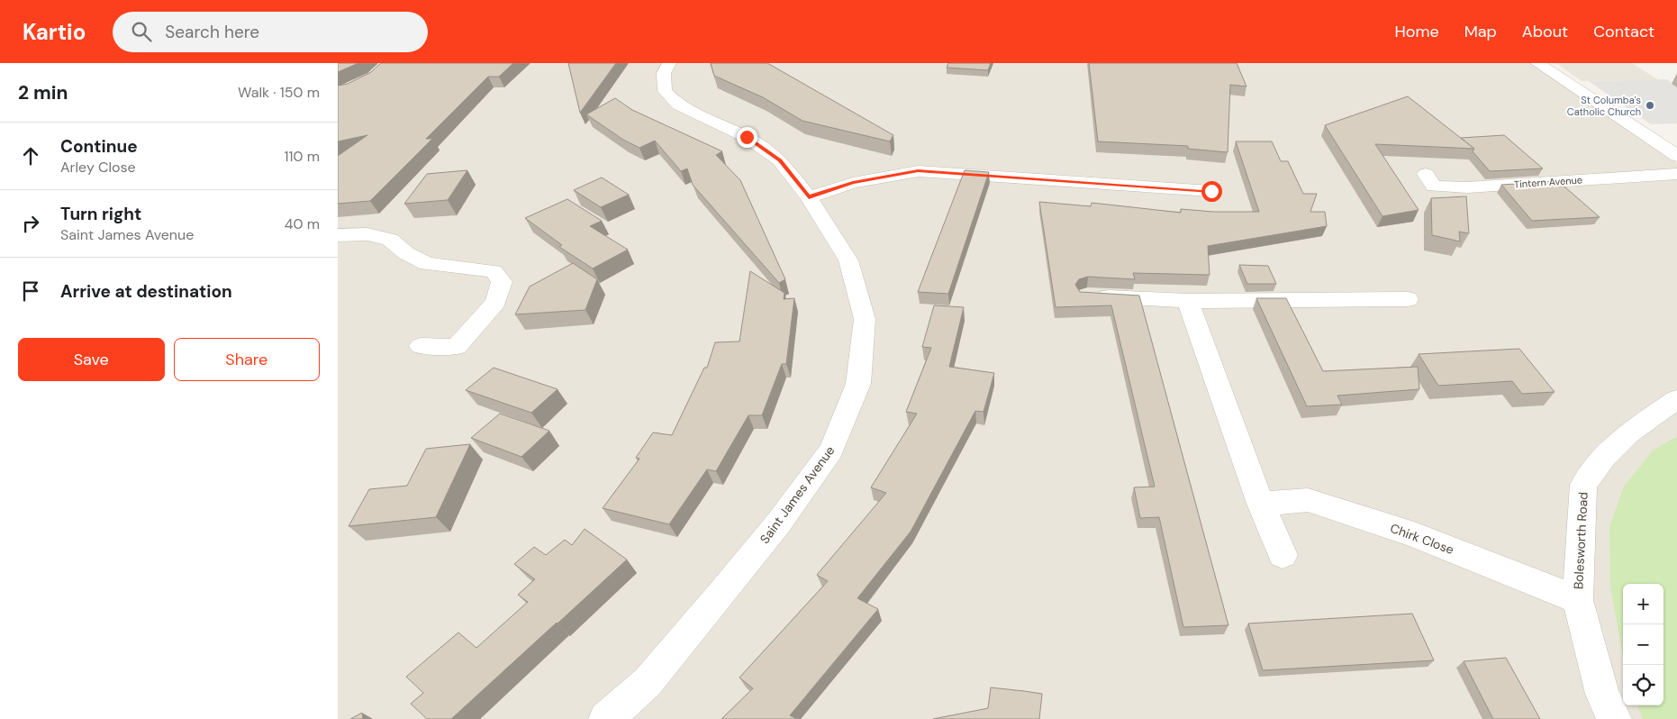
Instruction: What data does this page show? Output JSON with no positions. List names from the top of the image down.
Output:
{
  "streets": {
    "street": [
      "Tintern Avenue",
      "Saint James Avenue",
      "Chirk Close",
      "Bolesworth Road"
    ]
  },
  "crossings": [
    ["Chirk Close", "Bolesworth Road"]
  ],
  "places": ["St Columba's Catholic Church"],
  "page": {
    "header": "Kartio",
    "search": "Search here",
    "nav": [
      "Home",
      "Map",
      "About",
      "Contact"
    ],
    "heading": ["2 min", "Walk · 150 m"],
    "list": [
      ["Continue", "Arley Close", "110 m"],
      ["Turn right", "Saint James Avenue", "40 m"],
      "Arrive at destination"
    ],
    "buttons": ["Save", "Share"],
    "map_buttons": ["+", "−"]
  }
}
